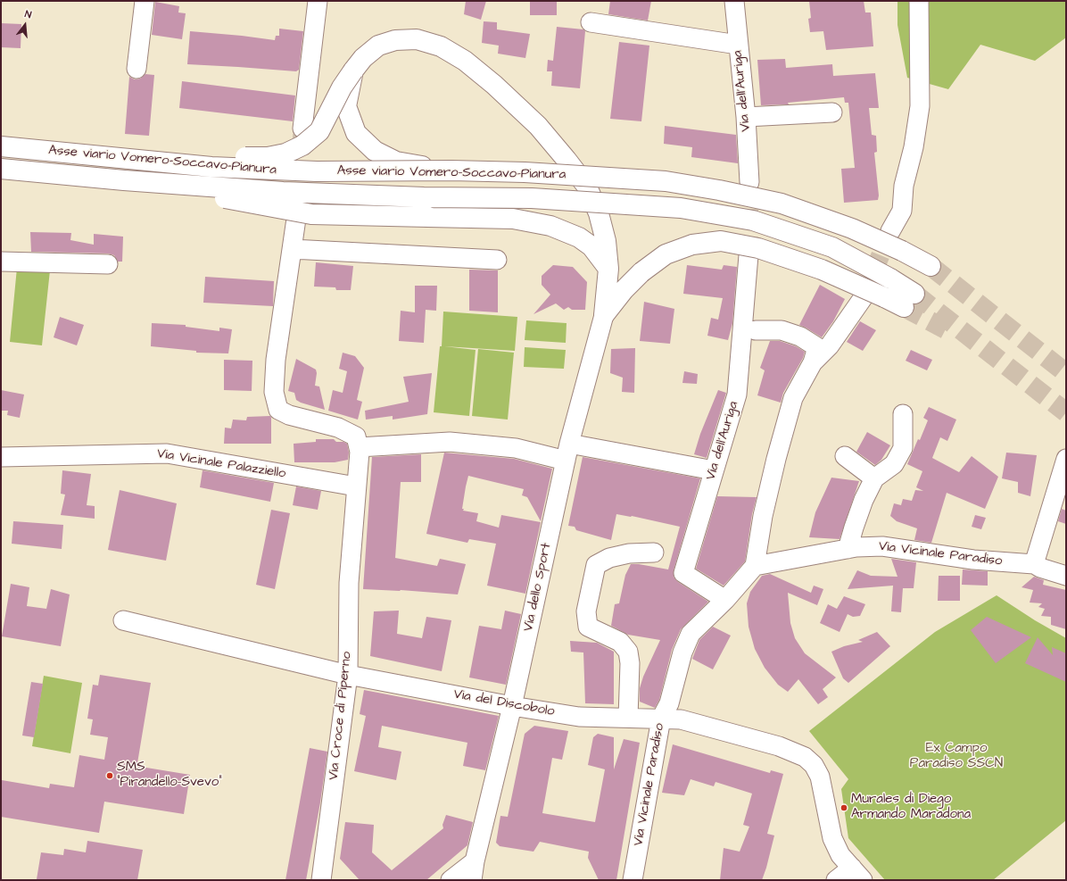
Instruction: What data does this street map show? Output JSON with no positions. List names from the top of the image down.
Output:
{
  "streets": {
    "highway": ["Asse viario Vomero-Soccavo-Pianura"],
    "street": [
      "Via dell'Auriga",
      "Via Vicinale Palazziello",
      "Via Vicinale Paradiso",
      "Via dello Sport",
      "Via del Discobolo",
      "Via Croce di Piperno"
    ]
  },
  "crossings": [
    ["Via dell'Auriga", "Via Vicinale Paradiso"],
    ["Asse viario Vomero-Soccavo-Pianura", "Via dello Sport"],
    ["Via Vicinale Palazziello", "Via Croce di Piperno"],
    ["Via Vicinale Paradiso", "Via del Discobolo"],
    ["Via dello Sport", "Via del Discobolo"],
    ["Via del Discobolo", "Via Croce di Piperno"]
  ],
  "parks": ["Ex Campo Paradiso SSCN"],
  "places": ["SMS \"Pirandello-Svevo\"", "Murales di Diego Armando Maradona"],
  "north": "top"
}
